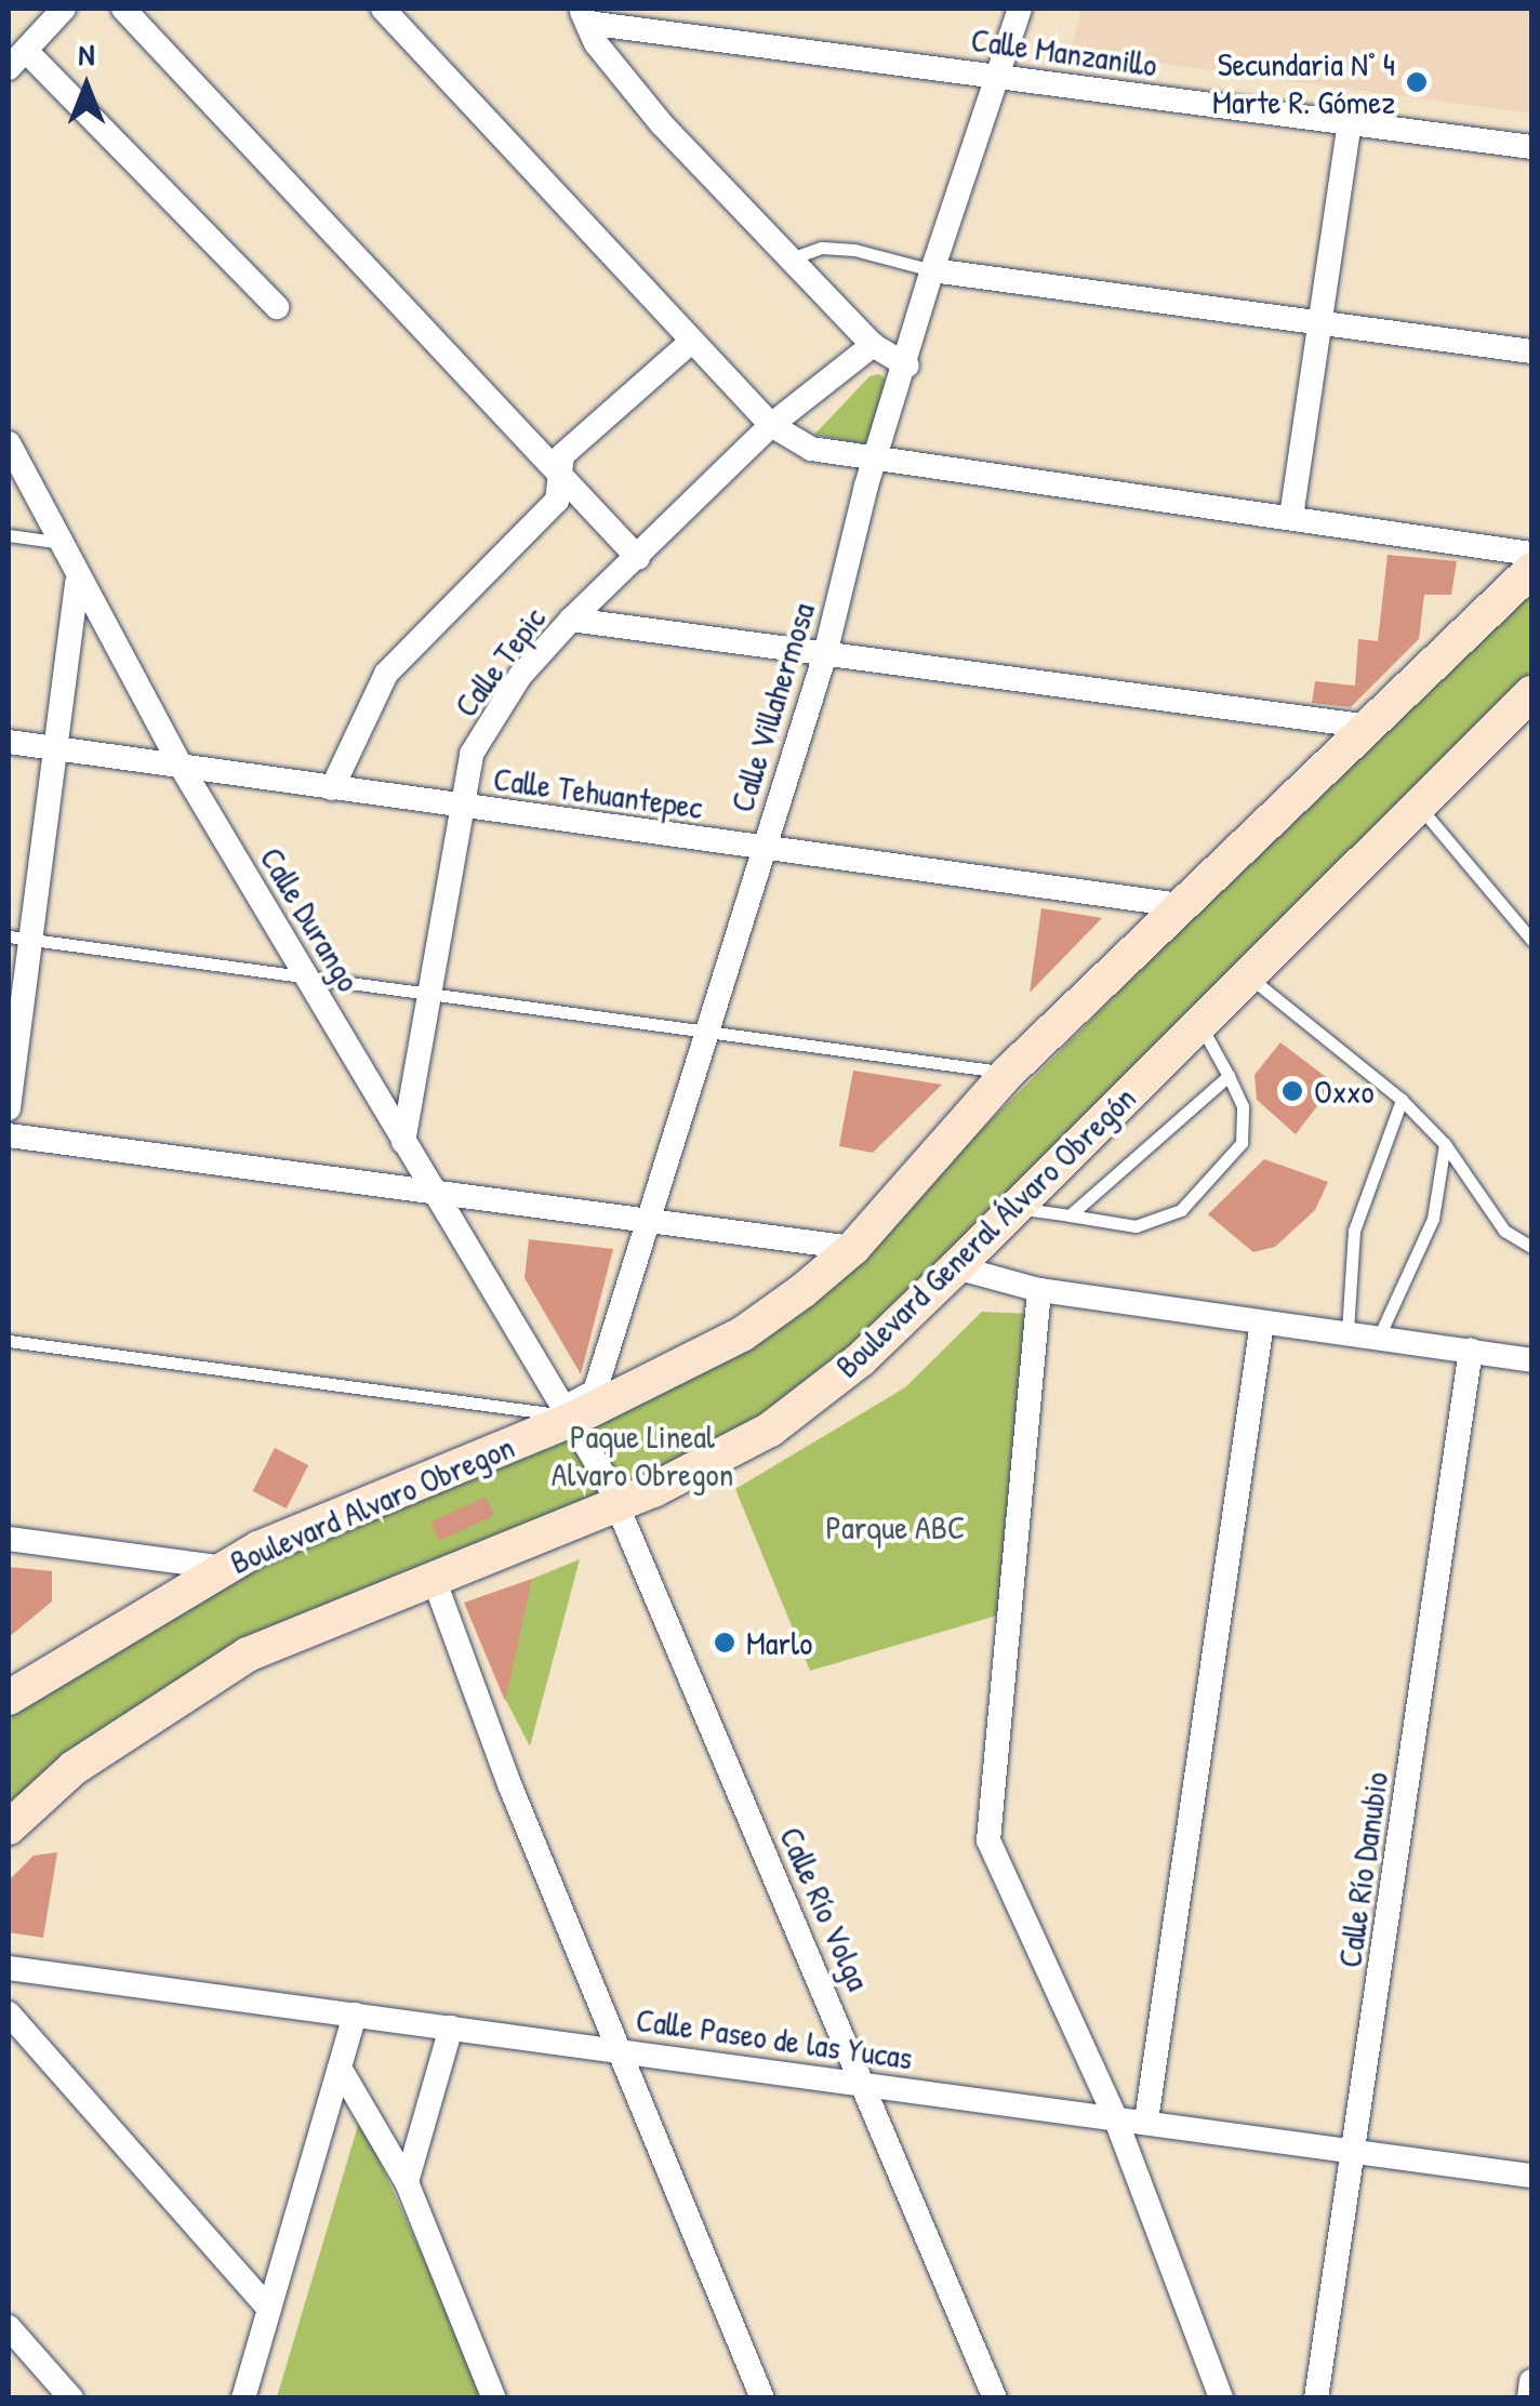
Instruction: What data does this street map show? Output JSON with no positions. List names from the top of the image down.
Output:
{
  "streets": {
    "main road": ["Boulevard General Álvaro Obregón", "Boulevard Alvaro Obregon"],
    "street": [
      "Calle Manzanillo",
      "Calle Tepic",
      "Calle Villahermosa",
      "Calle Tehuantepec",
      "Calle Durango",
      "Calle Río Danubio",
      "Calle Río Volga",
      "Calle Paseo de las Yucas"
    ]
  },
  "crossings": [
    ["Calle Manzanillo", "Calle Villahermosa"],
    ["Calle Tepic", "Calle Tehuantepec"],
    ["Calle Tepic", "Calle Durango"],
    ["Calle Villahermosa", "Calle Tehuantepec"],
    ["Calle Villahermosa", "Calle Durango"],
    ["Calle Villahermosa", "Boulevard Alvaro Obregon"],
    ["Calle Villahermosa", "Calle Río Volga"],
    ["Calle Tehuantepec", "Calle Durango"],
    ["Calle Durango", "Boulevard Alvaro Obregon"],
    ["Calle Durango", "Calle Río Volga"],
    ["Boulevard General Álvaro Obregón", "Calle Río Volga"],
    ["Boulevard Alvaro Obregon", "Calle Río Volga"],
    ["Calle Río Danubio", "Calle Paseo de las Yucas"],
    ["Calle Río Volga", "Calle Paseo de las Yucas"]
  ],
  "parks": ["Paque Lineal Alvaro Obregon", "Parque ABC"],
  "places": ["Secundaria N° 4 Marte R. Gómez", "Oxxo", "Marlo"],
  "north": "top"
}
